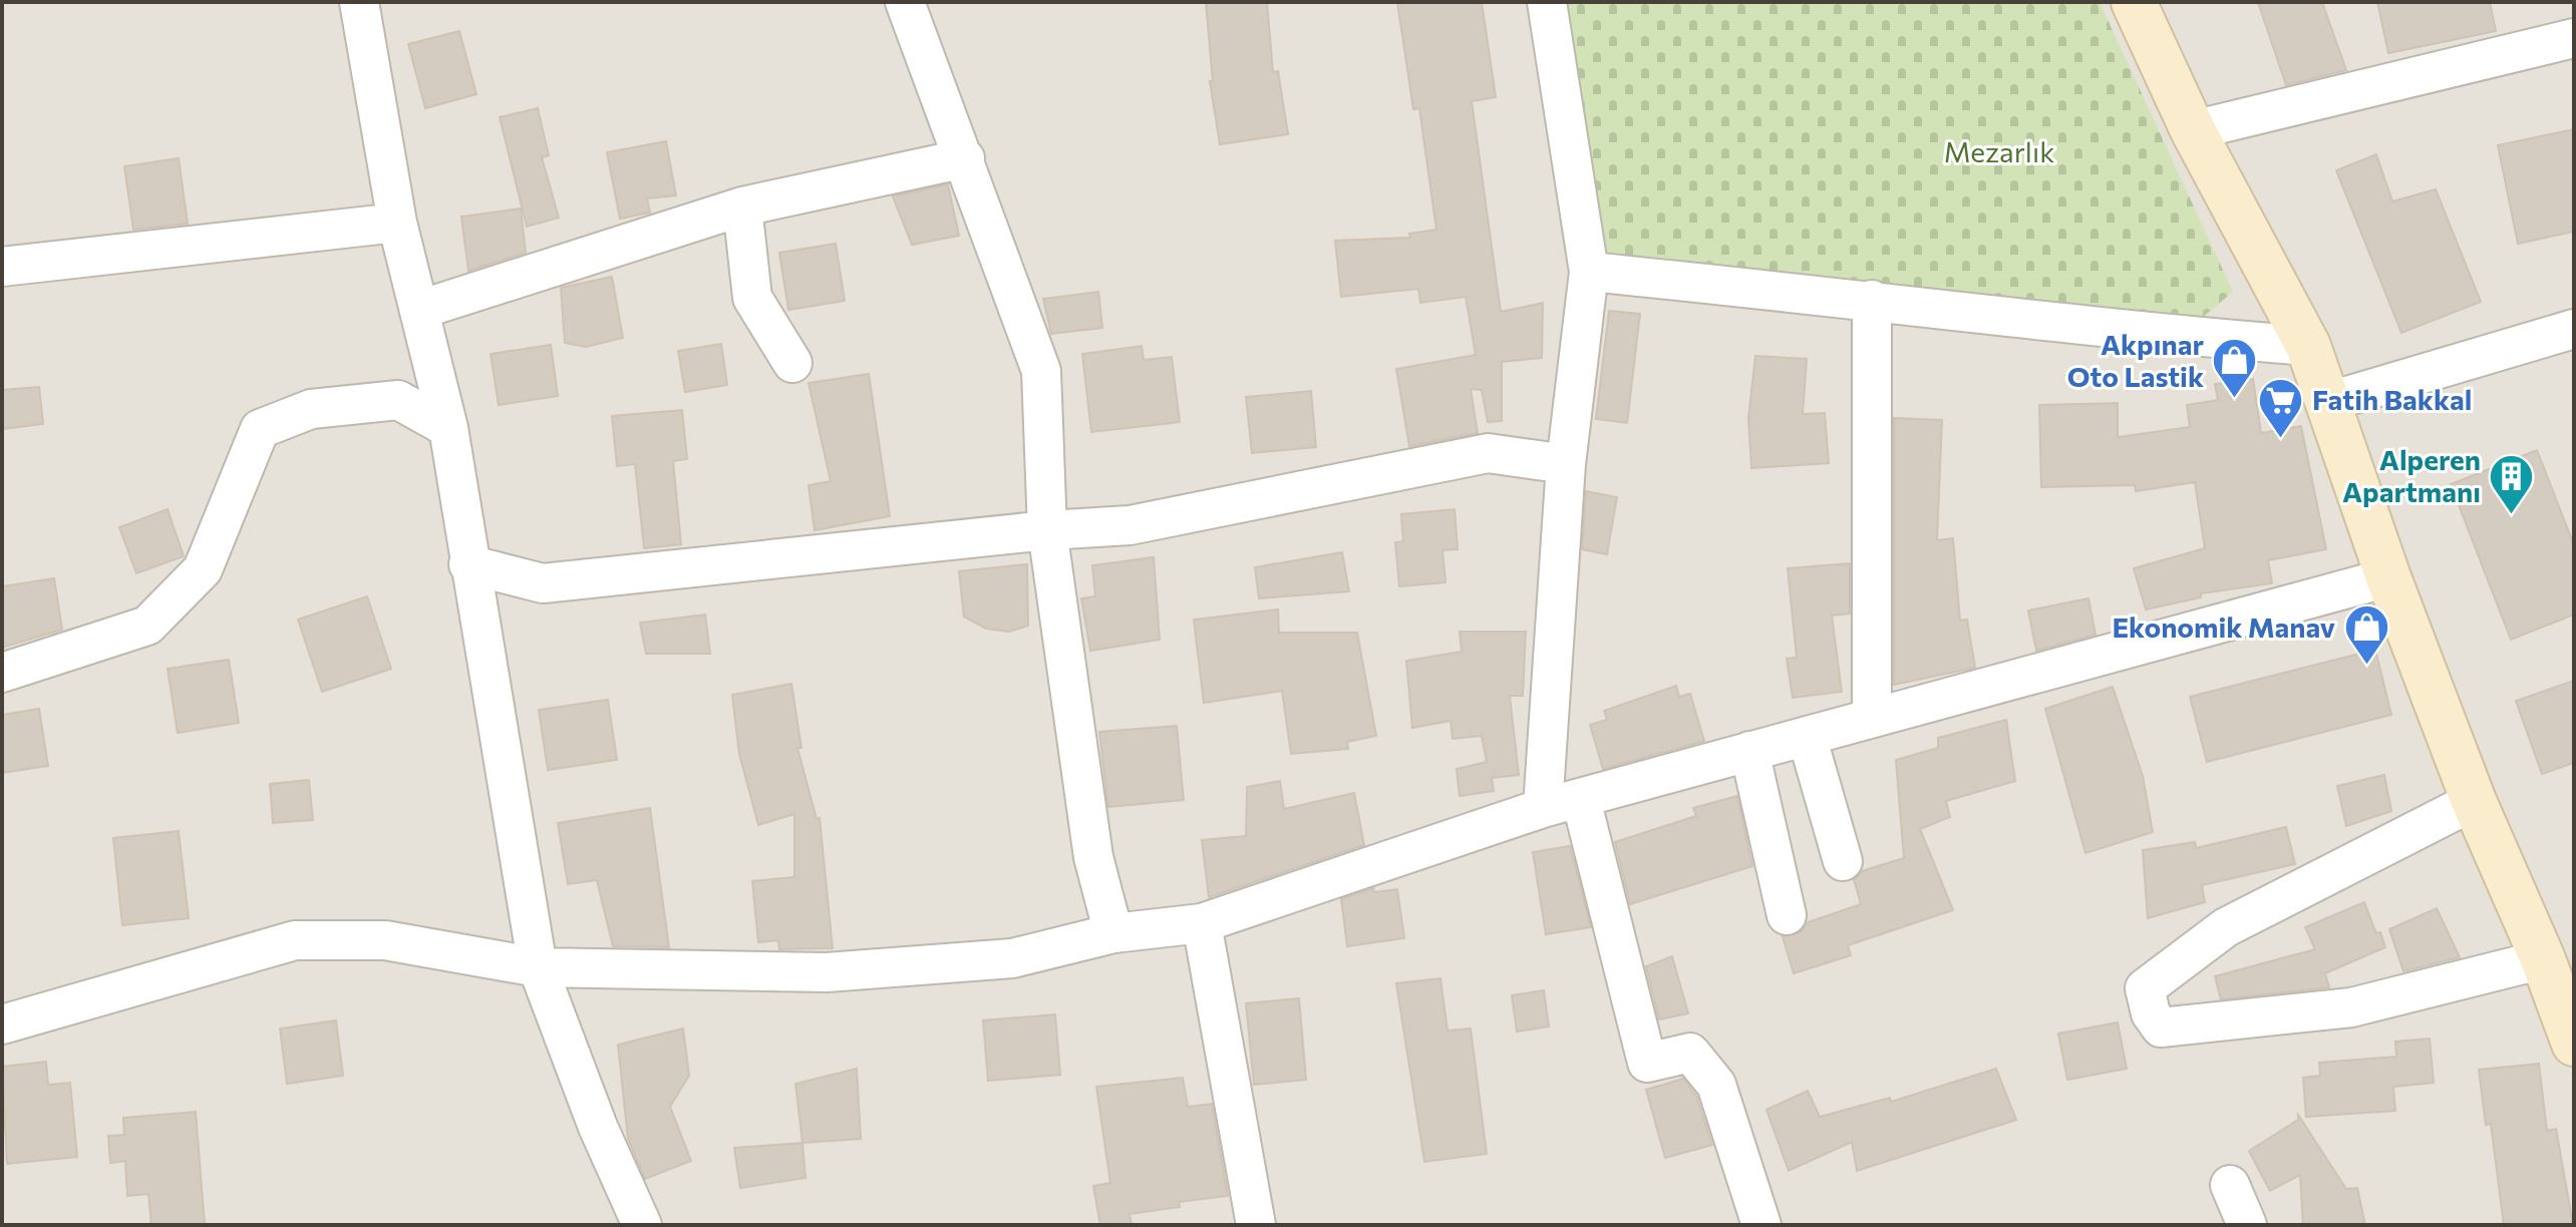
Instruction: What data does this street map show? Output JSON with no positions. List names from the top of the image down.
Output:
{
  "parks": ["Mezarlık"],
  "places": {
    "shop": ["Akpınar Oto Lastik", "Ekonomik Manav"],
    "supermarket": ["Fatih Bakkal"],
    "building": ["Alperen Apartmanı"]
  }
}
